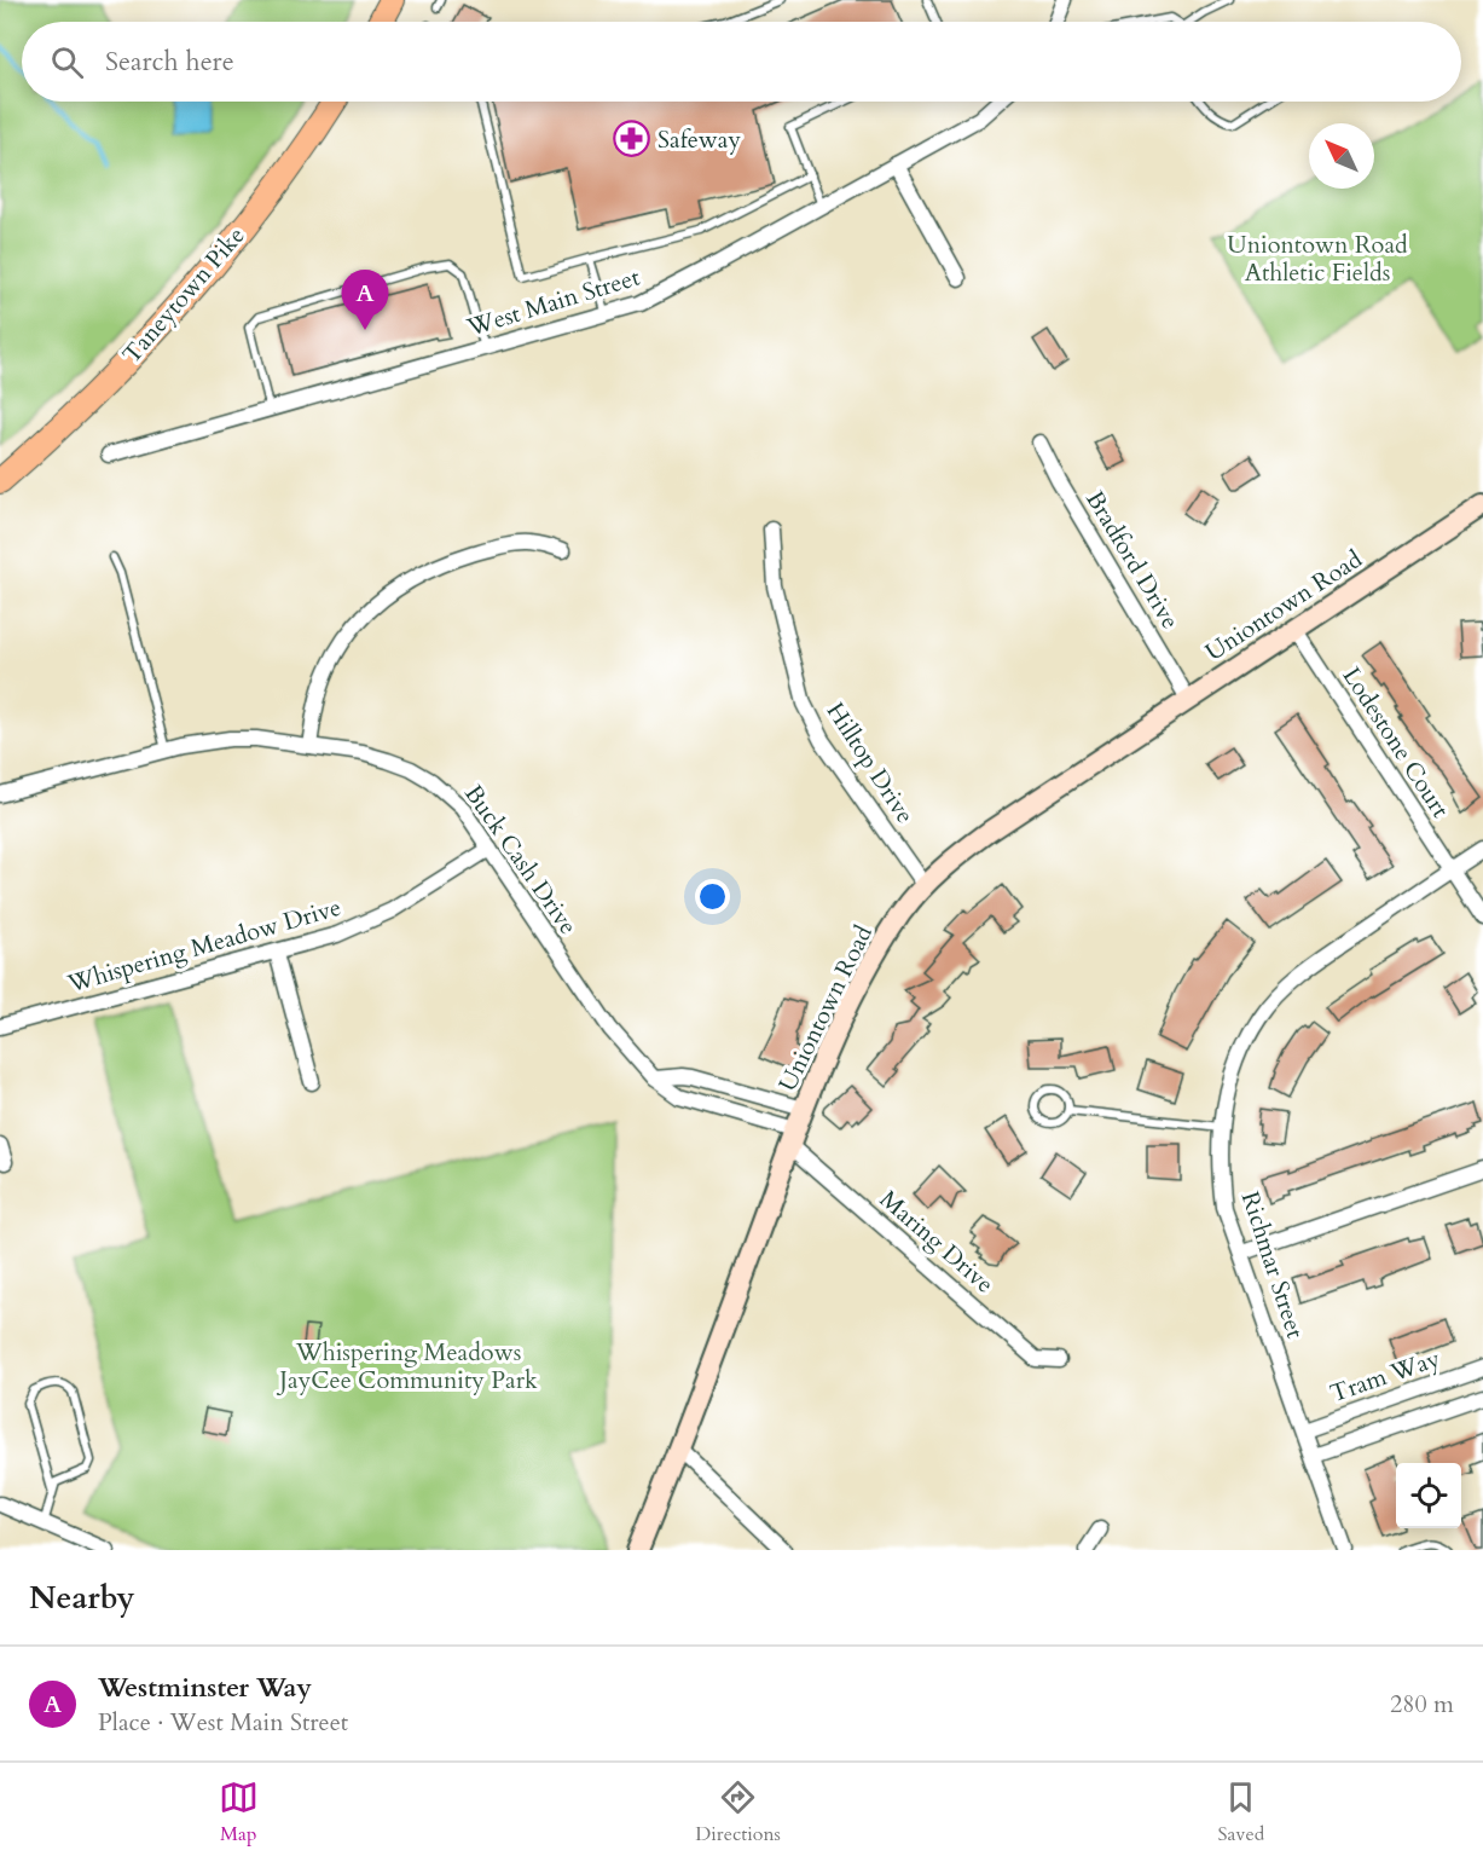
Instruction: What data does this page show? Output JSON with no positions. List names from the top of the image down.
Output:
{
  "streets": {
    "highway": ["Taneytown Pike"],
    "main road": ["Uniontown Road"],
    "street": [
      "West Main Street",
      "Bradford Drive",
      "Lodestone Court",
      "Hilltop Drive",
      "Buck Cash Drive",
      "Whispering Meadow Drive",
      "Maring Drive",
      "Richmar Street",
      "Tram Way"
    ]
  },
  "crossings": [
    ["Bradford Drive", "Uniontown Road"],
    ["Uniontown Road", "Lodestone Court"],
    ["Uniontown Road", "Hilltop Drive"],
    ["Uniontown Road", "Buck Cash Drive"],
    ["Uniontown Road", "Maring Drive"],
    ["Lodestone Court", "Richmar Street"],
    ["Buck Cash Drive", "Whispering Meadow Drive"],
    ["Buck Cash Drive", "Maring Drive"],
    ["Richmar Street", "Tram Way"]
  ],
  "parks": ["Uniontown Road Athletic Fields", "Whispering Meadows JayCee Community Park"],
  "places": {
    "pharmacy": ["Safeway"]
  },
  "north": "top left",
  "page": {
    "search": "Search here",
    "pins": "A",
    "heading": "Nearby",
    "list": [
      {
        "mark": "A",
        "name": "Westminster Way",
        "note": "Place · West Main Street",
        "value": "280 m"
      }
    ],
    "nav": ["Map", "Directions", "Saved"]
  }
}
